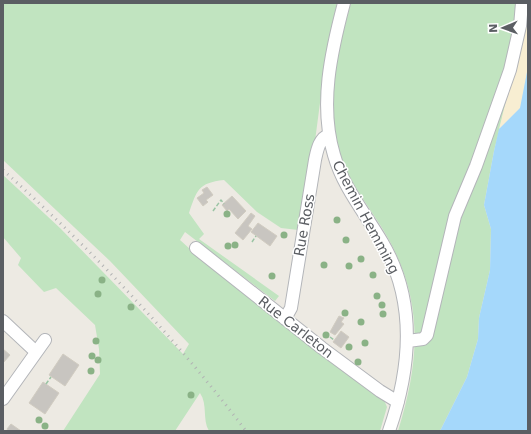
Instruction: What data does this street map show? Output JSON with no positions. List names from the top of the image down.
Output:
{
  "streets": {
    "street": ["Chemin Hemming", "Rue Ross", "Rue Carleton"]
  },
  "crossings": [
    ["Chemin Hemming", "Rue Ross"],
    ["Chemin Hemming", "Rue Carleton"],
    ["Rue Ross", "Rue Carleton"]
  ],
  "north": "left"
}
